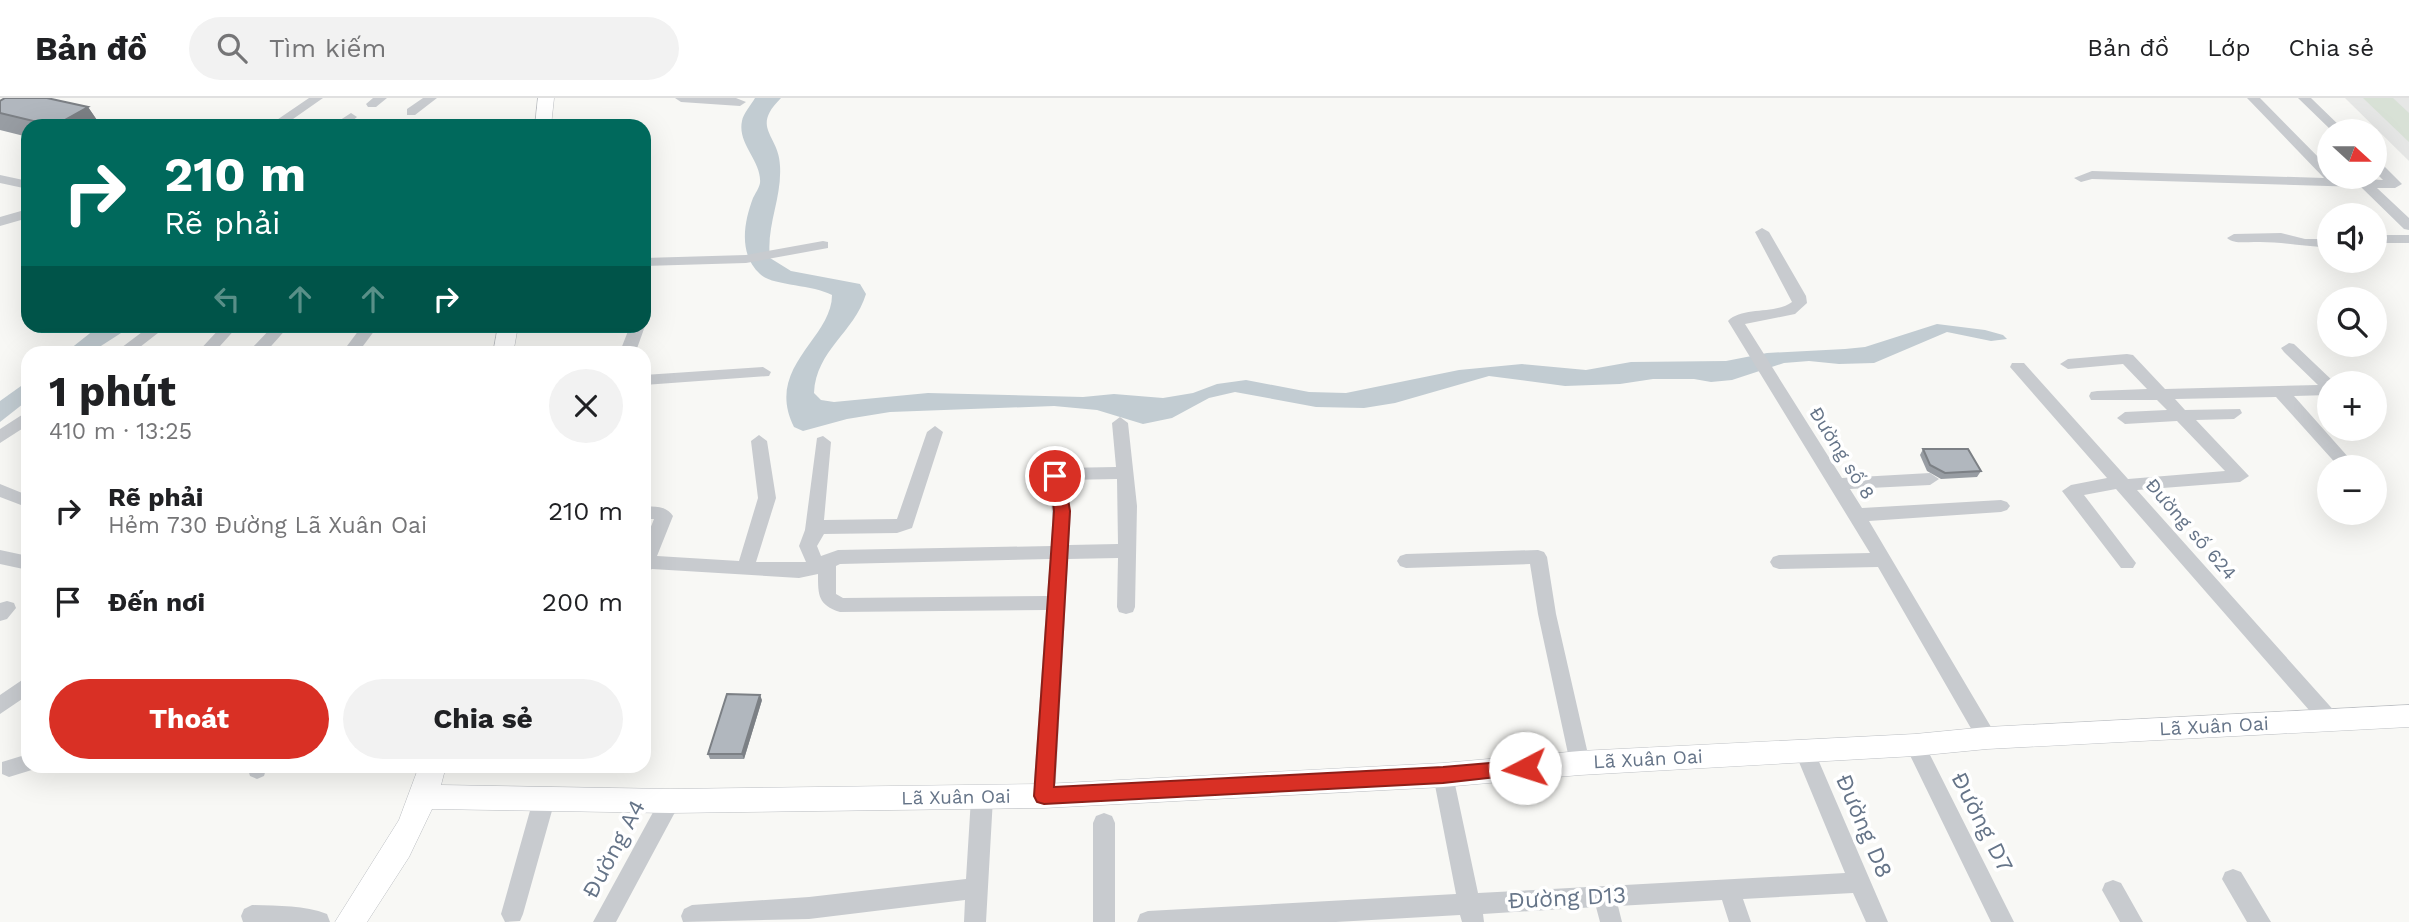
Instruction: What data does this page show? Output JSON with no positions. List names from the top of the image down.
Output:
{
  "streets": {
    "main road": ["Lã Xuân Oai"],
    "street": [
      "Đường số 8",
      "Đường số 624",
      "Đường D7",
      "Đường D8",
      "Đường A4",
      "Đường D13"
    ]
  },
  "crossings": [
    ["Đường số 8", "Lã Xuân Oai"],
    ["Đường số 624", "Lã Xuân Oai"],
    ["Lã Xuân Oai", "Đường D7"],
    ["Lã Xuân Oai", "Đường D8"],
    ["Lã Xuân Oai", "Đường A4"],
    ["Đường D8", "Đường D13"]
  ],
  "north": "right",
  "page": {
    "header": "Bản đồ",
    "search": "Tìm kiếm",
    "nav": ["Bản đồ", "Lớp", "Chia sẻ"],
    "map_buttons": ["+", "−"],
    "turn": ["210 m", "Rẽ phải"],
    "heading": ["1 phút", "410 m · 13:25"],
    "list": [
      {
        "name": "Rẽ phải",
        "note": "Hẻm 730 Đường Lã Xuân Oai",
        "value": "210 m"
      },
      {
        "name": "Đến nơi",
        "value": "200 m"
      }
    ],
    "buttons": ["Thoát", "Chia sẻ"]
  }
}
